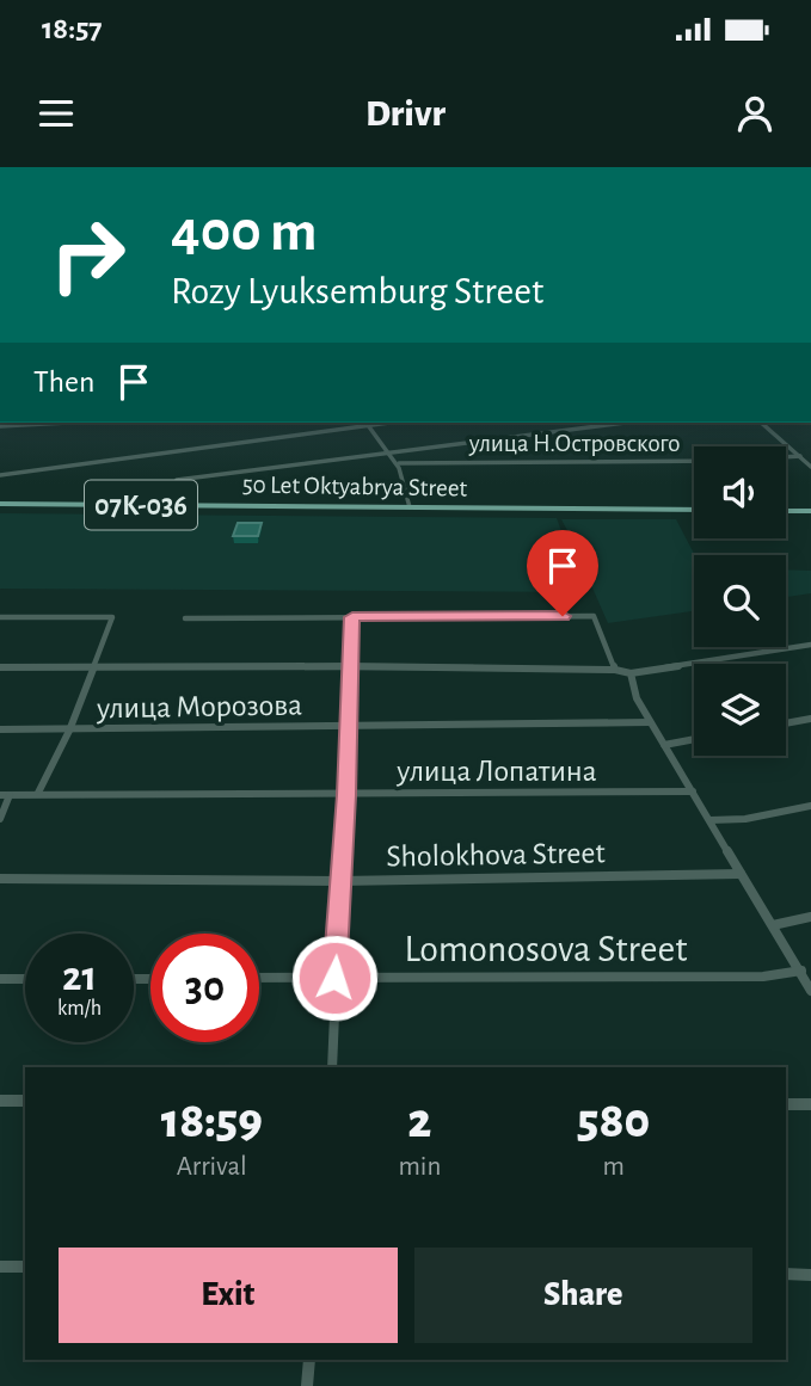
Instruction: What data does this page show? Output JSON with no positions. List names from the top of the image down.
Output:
{
  "streets": {
    "main road": ["50 Let Oktyabrya Street", "07К-036"],
    "street": [
      "улица Н.Островского",
      "улица Морозова",
      "улица Лопатина",
      "Sholokhova Street",
      "Lomonosova Street"
    ]
  },
  "page": {
    "status": "18:57",
    "header": "Drivr",
    "turn": ["400 m", "Rozy Lyuksemburg Street"],
    "then": "Then",
    "speed": "21 km/h",
    "limit": "30",
    "eta": [
      "18:59",
      "Arrival",
      "2",
      "min",
      "580",
      "m"
    ],
    "buttons": ["Exit", "Share"]
  }
}
